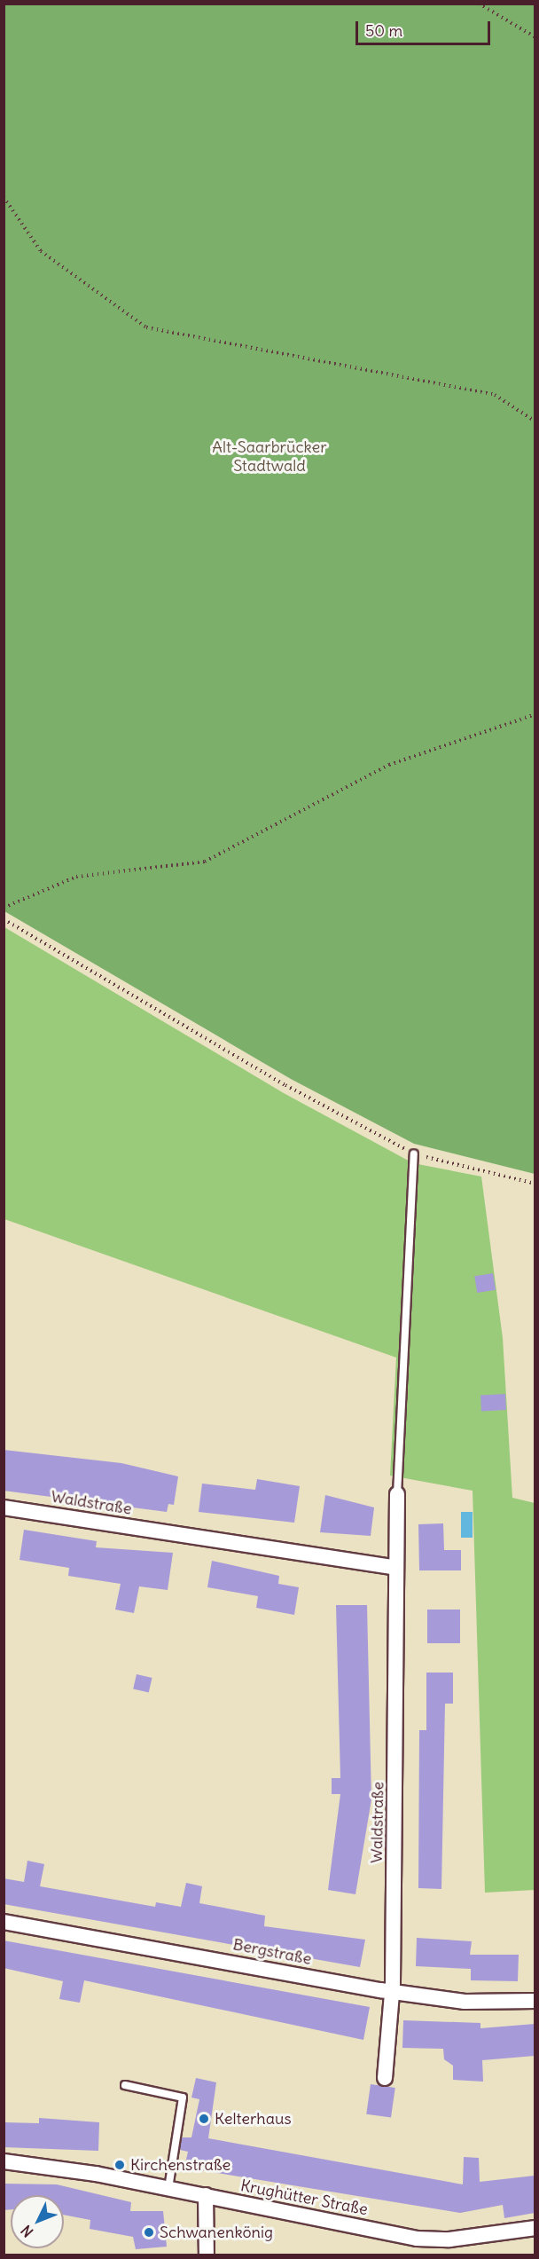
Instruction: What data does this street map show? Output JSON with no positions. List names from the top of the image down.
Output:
{
  "streets": {
    "street": ["Waldstraße", "Bergstraße", "Krughütter Straße"]
  },
  "crossings": [
    ["Waldstraße", "Bergstraße"]
  ],
  "parks": ["Alt-Saarbrücker Stadtwald"],
  "places": ["Kelterhaus", "Kirchenstraße", "Schwanenkönig"],
  "scale_bar": "50 m",
  "north": "bottom left"
}
